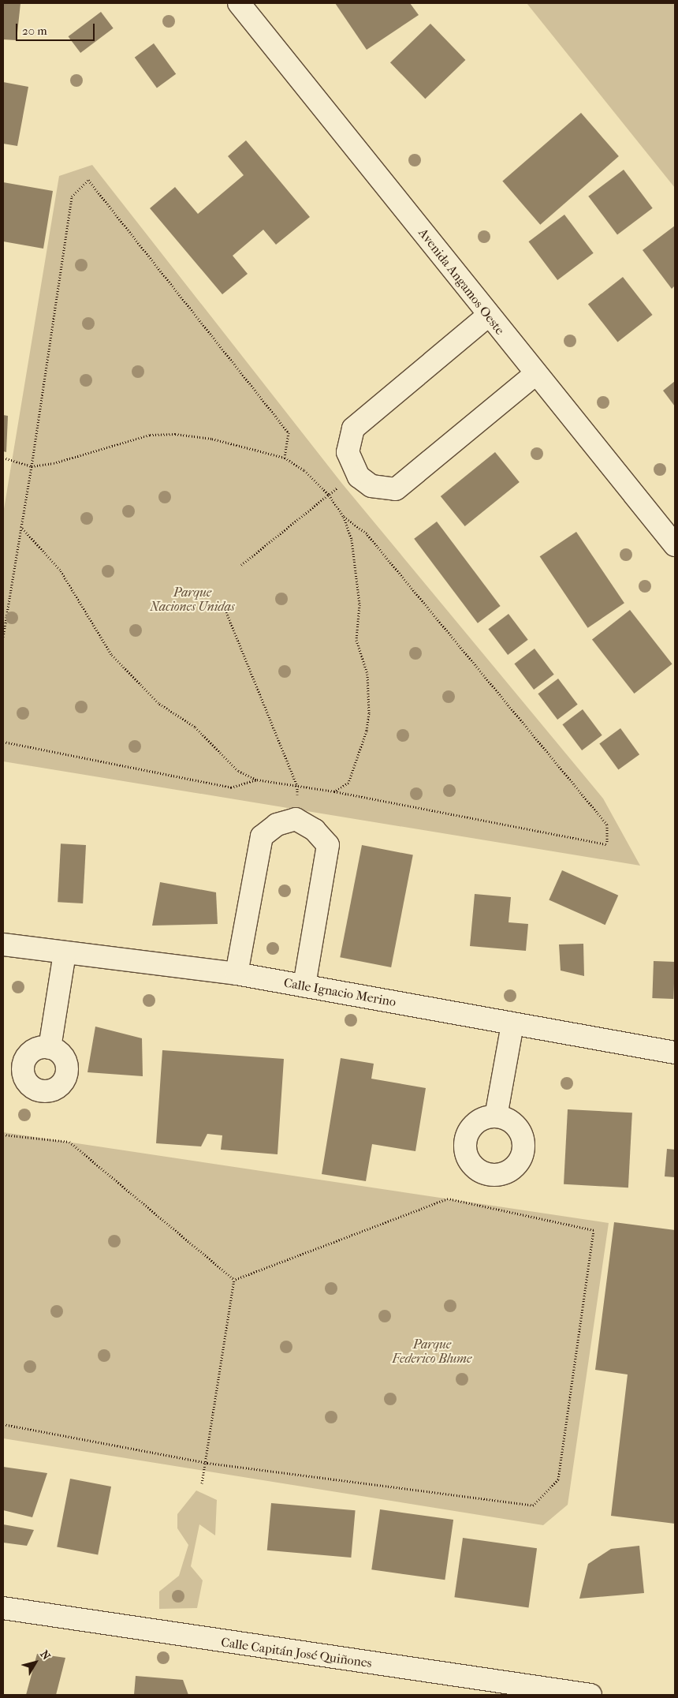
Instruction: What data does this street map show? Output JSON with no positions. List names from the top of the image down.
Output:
{
  "streets": {
    "street": ["Avenida Angamos Oeste", "Calle Ignacio Merino", "Calle Capitán José Quiñones"]
  },
  "parks": ["Parque Naciones Unidas", "Parque Federico Blume"],
  "scale_bar": "20 m",
  "north": "top right"
}
